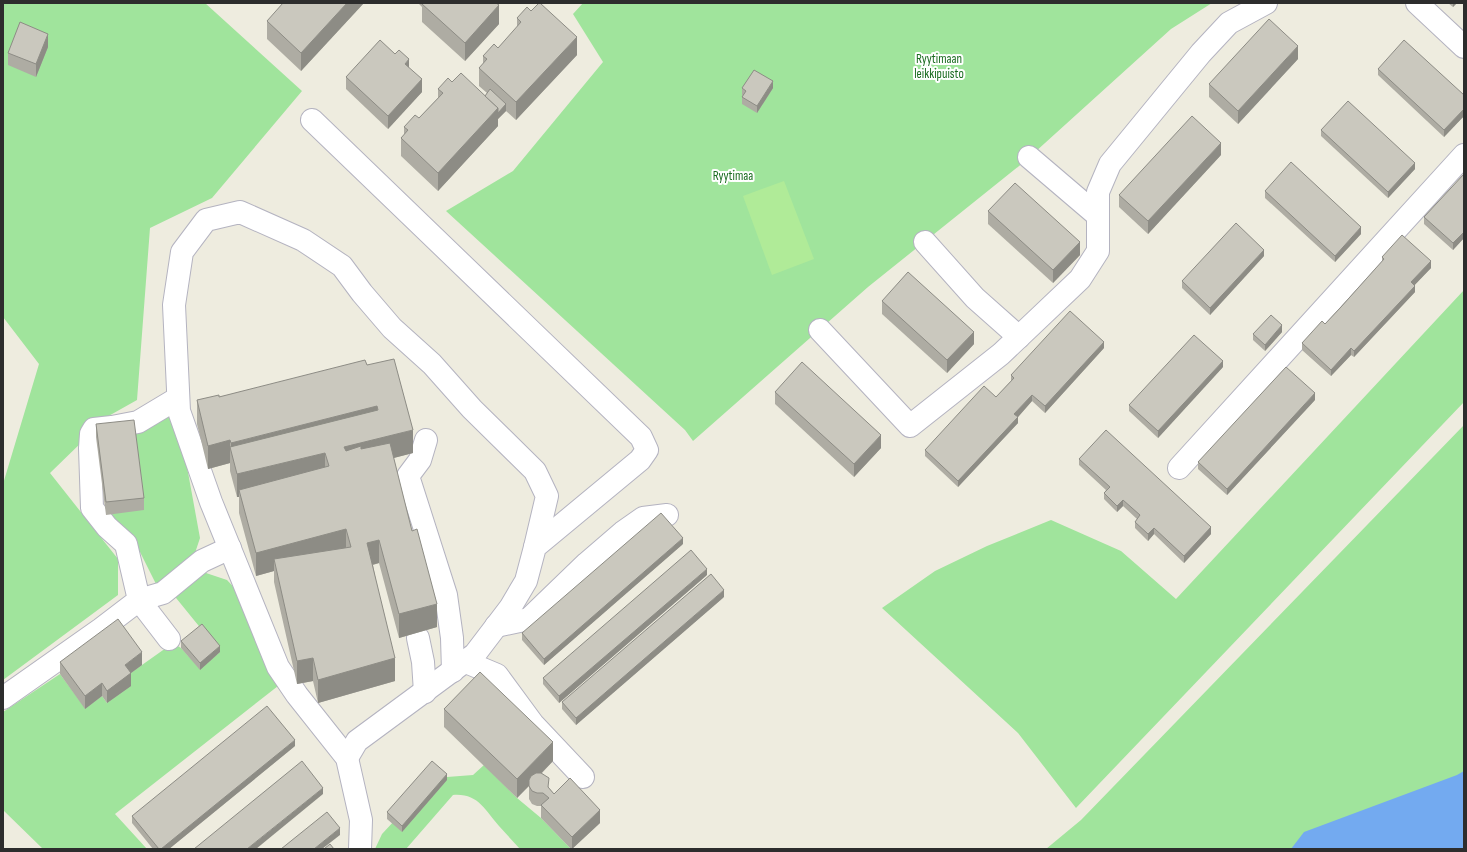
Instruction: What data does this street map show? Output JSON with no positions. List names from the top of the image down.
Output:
{
  "parks": ["Ryytimaan leikkipuisto", "Ryytimaa"]
}
